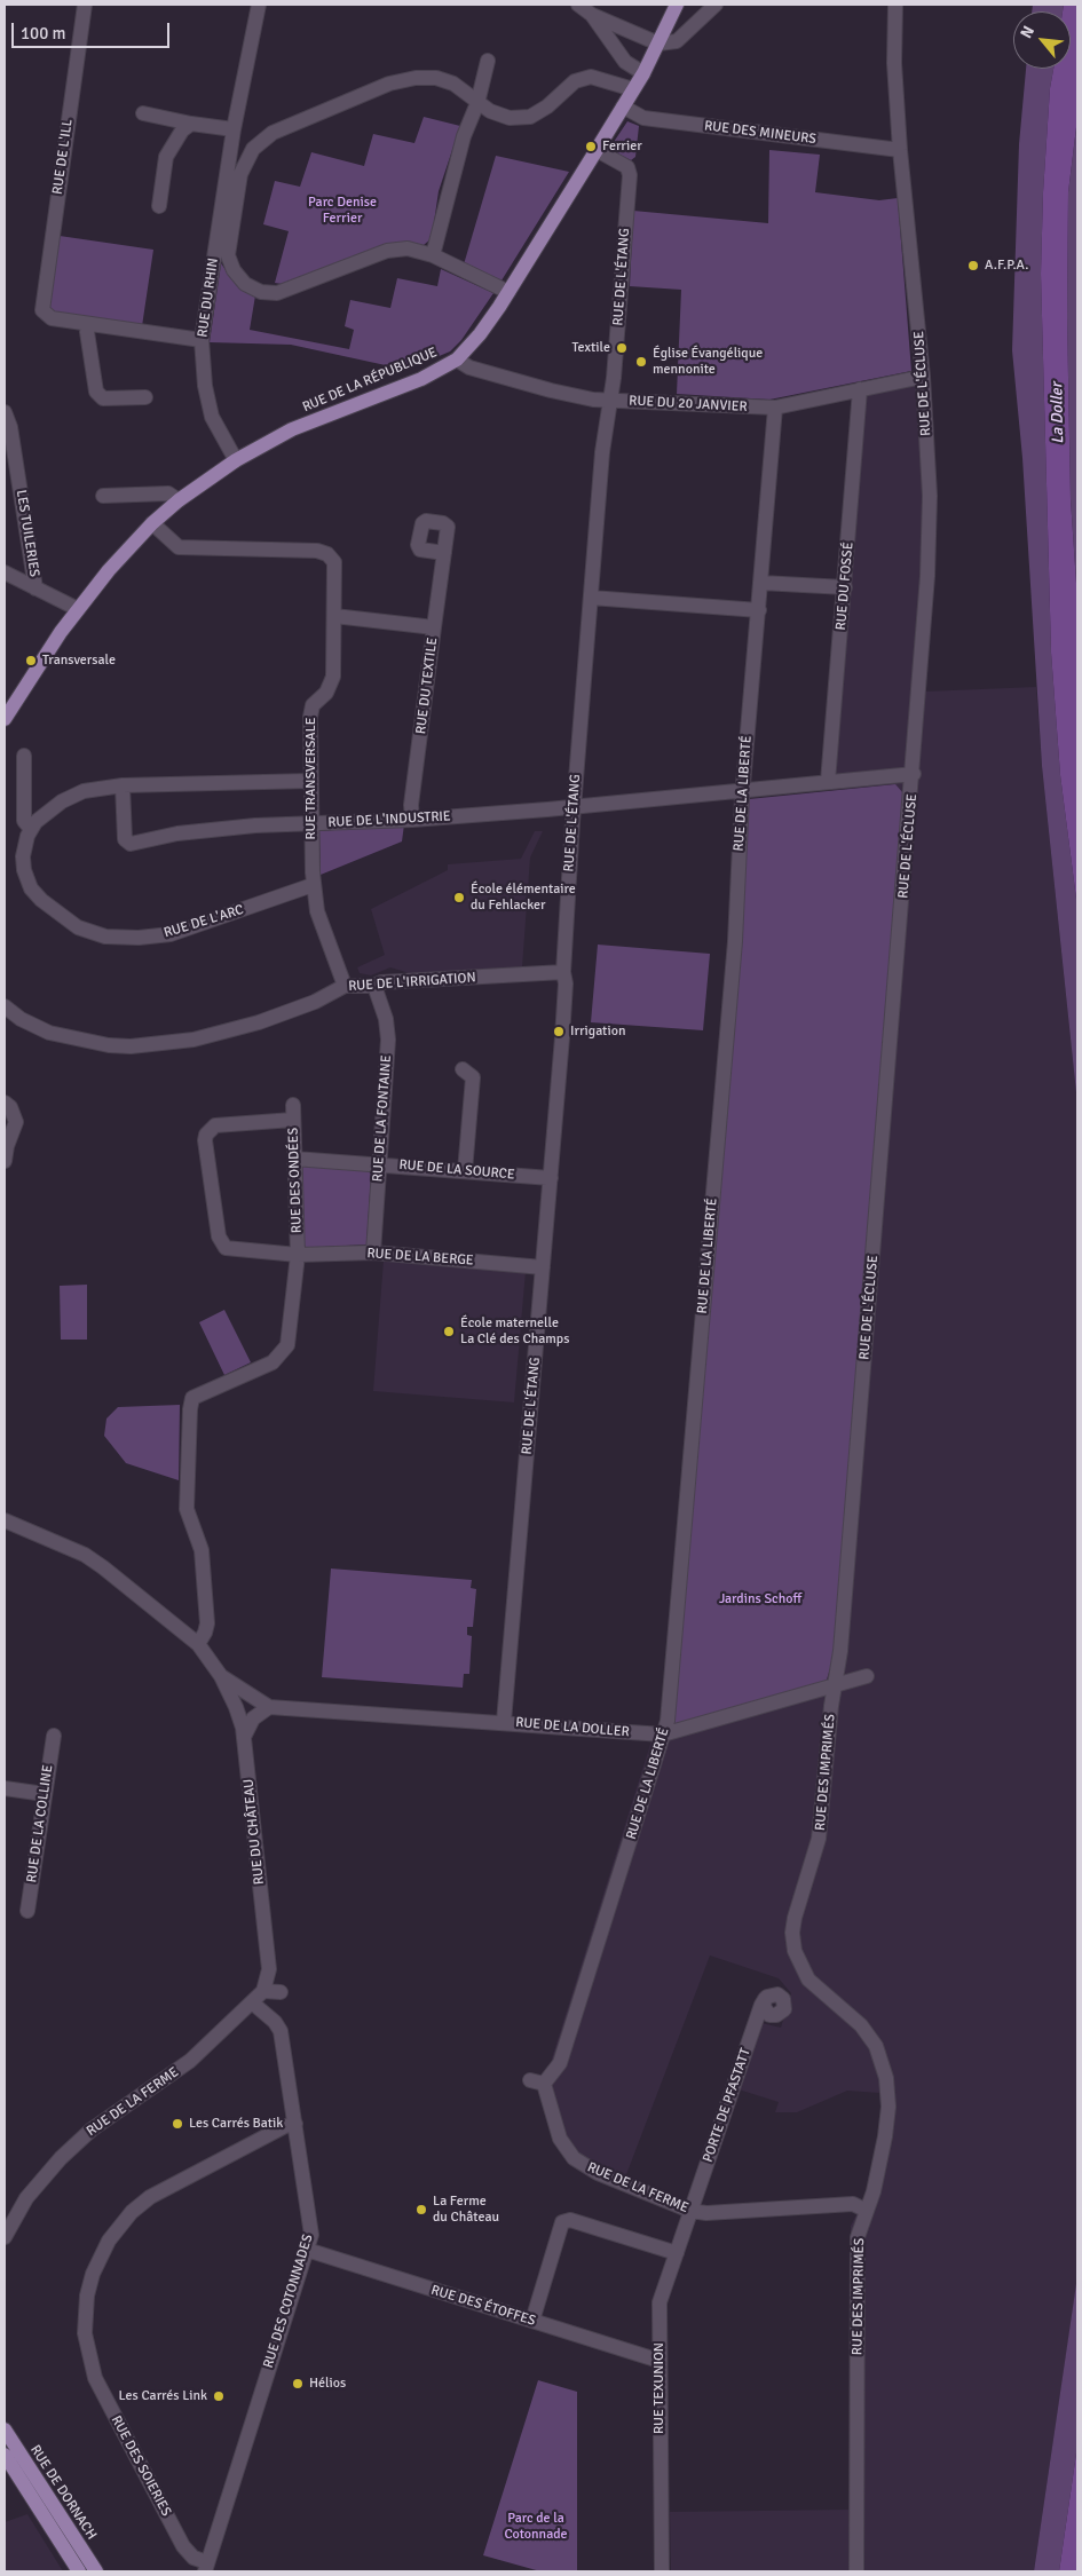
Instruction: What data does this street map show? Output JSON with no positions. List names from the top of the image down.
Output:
{
  "streets": {
    "main road": ["RUE DE LA RÉPUBLIQUE", "RUE DE DORNACH"],
    "street": [
      "RUE DES MINEURS",
      "RUE DE L'ILL",
      "RUE DE L'ÉTANG",
      "RUE DU RHIN",
      "RUE DE L'ÉCLUSE",
      "RUE DU 20 JANVIER",
      "LES TUILERIES",
      "RUE DU FOSSÉ",
      "RUE DU TEXTILE",
      "RUE TRANSVERSALE",
      "RUE DE LA LIBERTÉ",
      "RUE DE L'INDUSTRIE",
      "RUE DE L'ARC",
      "RUE DE L'IRRIGATION",
      "RUE DE LA FONTAINE",
      "RUE DE LA SOURCE",
      "RUE DES ONDÉES",
      "RUE DE LA BERGE",
      "RUE DE LA DOLLER",
      "RUE DES IMPRIMÉS",
      "RUE DE LA COLLINE",
      "RUE DU CHÂTEAU",
      "RUE DE LA FERME",
      "PORTE DE PFASTATT",
      "RUE DES COTONNADES",
      "RUE DES ÉTOFFES",
      "RUE TEXUNION",
      "RUE DES SOIERIES"
    ]
  },
  "crossings": [
    ["RUE DES MINEURS", "RUE DE LA RÉPUBLIQUE"],
    ["RUE DES MINEURS", "RUE DE L'ÉCLUSE"],
    ["RUE DE L'ÉTANG", "RUE DE LA RÉPUBLIQUE"],
    ["RUE DE L'ÉTANG", "RUE DU 20 JANVIER"],
    ["RUE DE L'ÉTANG", "RUE DE L'INDUSTRIE"],
    ["RUE DE L'ÉTANG", "RUE DE L'IRRIGATION"],
    ["RUE DE L'ÉTANG", "RUE DE LA SOURCE"],
    ["RUE DE L'ÉTANG", "RUE DE LA BERGE"],
    ["RUE DE L'ÉTANG", "RUE DE LA DOLLER"],
    ["RUE DU RHIN", "RUE DE LA RÉPUBLIQUE"],
    ["RUE DE LA RÉPUBLIQUE", "RUE DU 20 JANVIER"],
    ["RUE DE LA RÉPUBLIQUE", "LES TUILERIES"],
    ["RUE DE LA RÉPUBLIQUE", "RUE TRANSVERSALE"],
    ["RUE DE L'ÉCLUSE", "RUE DU 20 JANVIER"],
    ["RUE DE L'ÉCLUSE", "RUE DE L'INDUSTRIE"],
    ["RUE DE L'ÉCLUSE", "RUE DE LA DOLLER"],
    ["RUE DE L'ÉCLUSE", "RUE DES IMPRIMÉS"],
    ["RUE DU 20 JANVIER", "RUE DU FOSSÉ"],
    ["RUE DU 20 JANVIER", "RUE DE LA LIBERTÉ"],
    ["RUE DU FOSSÉ", "RUE DE L'INDUSTRIE"],
    ["RUE DU TEXTILE", "RUE DE L'INDUSTRIE"],
    ["RUE TRANSVERSALE", "RUE DE L'INDUSTRIE"],
    ["RUE TRANSVERSALE", "RUE DE L'ARC"],
    ["RUE TRANSVERSALE", "RUE DE L'IRRIGATION"],
    ["RUE DE LA LIBERTÉ", "RUE DE L'INDUSTRIE"],
    ["RUE DE LA LIBERTÉ", "RUE DE LA DOLLER"],
    ["RUE DE LA LIBERTÉ", "RUE DE LA FERME"],
    ["RUE DE L'IRRIGATION", "RUE DE LA FONTAINE"],
    ["RUE DE LA FONTAINE", "RUE DE LA SOURCE"],
    ["RUE DE LA FONTAINE", "RUE DE LA BERGE"],
    ["RUE DE LA SOURCE", "RUE DES ONDÉES"],
    ["RUE DES ONDÉES", "RUE DE LA BERGE"],
    ["RUE DES ONDÉES", "RUE DU CHÂTEAU"],
    ["RUE DE LA DOLLER", "RUE DES IMPRIMÉS"],
    ["RUE DE LA DOLLER", "RUE DU CHÂTEAU"],
    ["RUE DES IMPRIMÉS", "RUE DE LA FERME"],
    ["RUE DU CHÂTEAU", "RUE DE LA FERME"],
    ["RUE DE LA FERME", "PORTE DE PFASTATT"],
    ["RUE DE LA FERME", "RUE DES COTONNADES"],
    ["RUE DE LA FERME", "RUE TEXUNION"],
    ["PORTE DE PFASTATT", "RUE TEXUNION"],
    ["RUE DES COTONNADES", "RUE DES ÉTOFFES"],
    ["RUE DES COTONNADES", "RUE DES SOIERIES"],
    ["RUE DES ÉTOFFES", "RUE TEXUNION"]
  ],
  "water": ["La Doller"],
  "parks": ["Parc Denise Ferrier", "Jardins Schoff", "Parc de la Cotonnade"],
  "places": [
    "Ferrier",
    "A.F.P.A.",
    "Textile",
    "Église Évangélique mennonite",
    "Transversale",
    "École élémentaire du Fehlacker",
    "Irrigation",
    "École maternelle La Clé des Champs",
    "Les Carrés Batik",
    "La Ferme du Château",
    "Hélios",
    "Les Carrés Link"
  ],
  "scale_bar": "100 m",
  "north": "top left"
}
